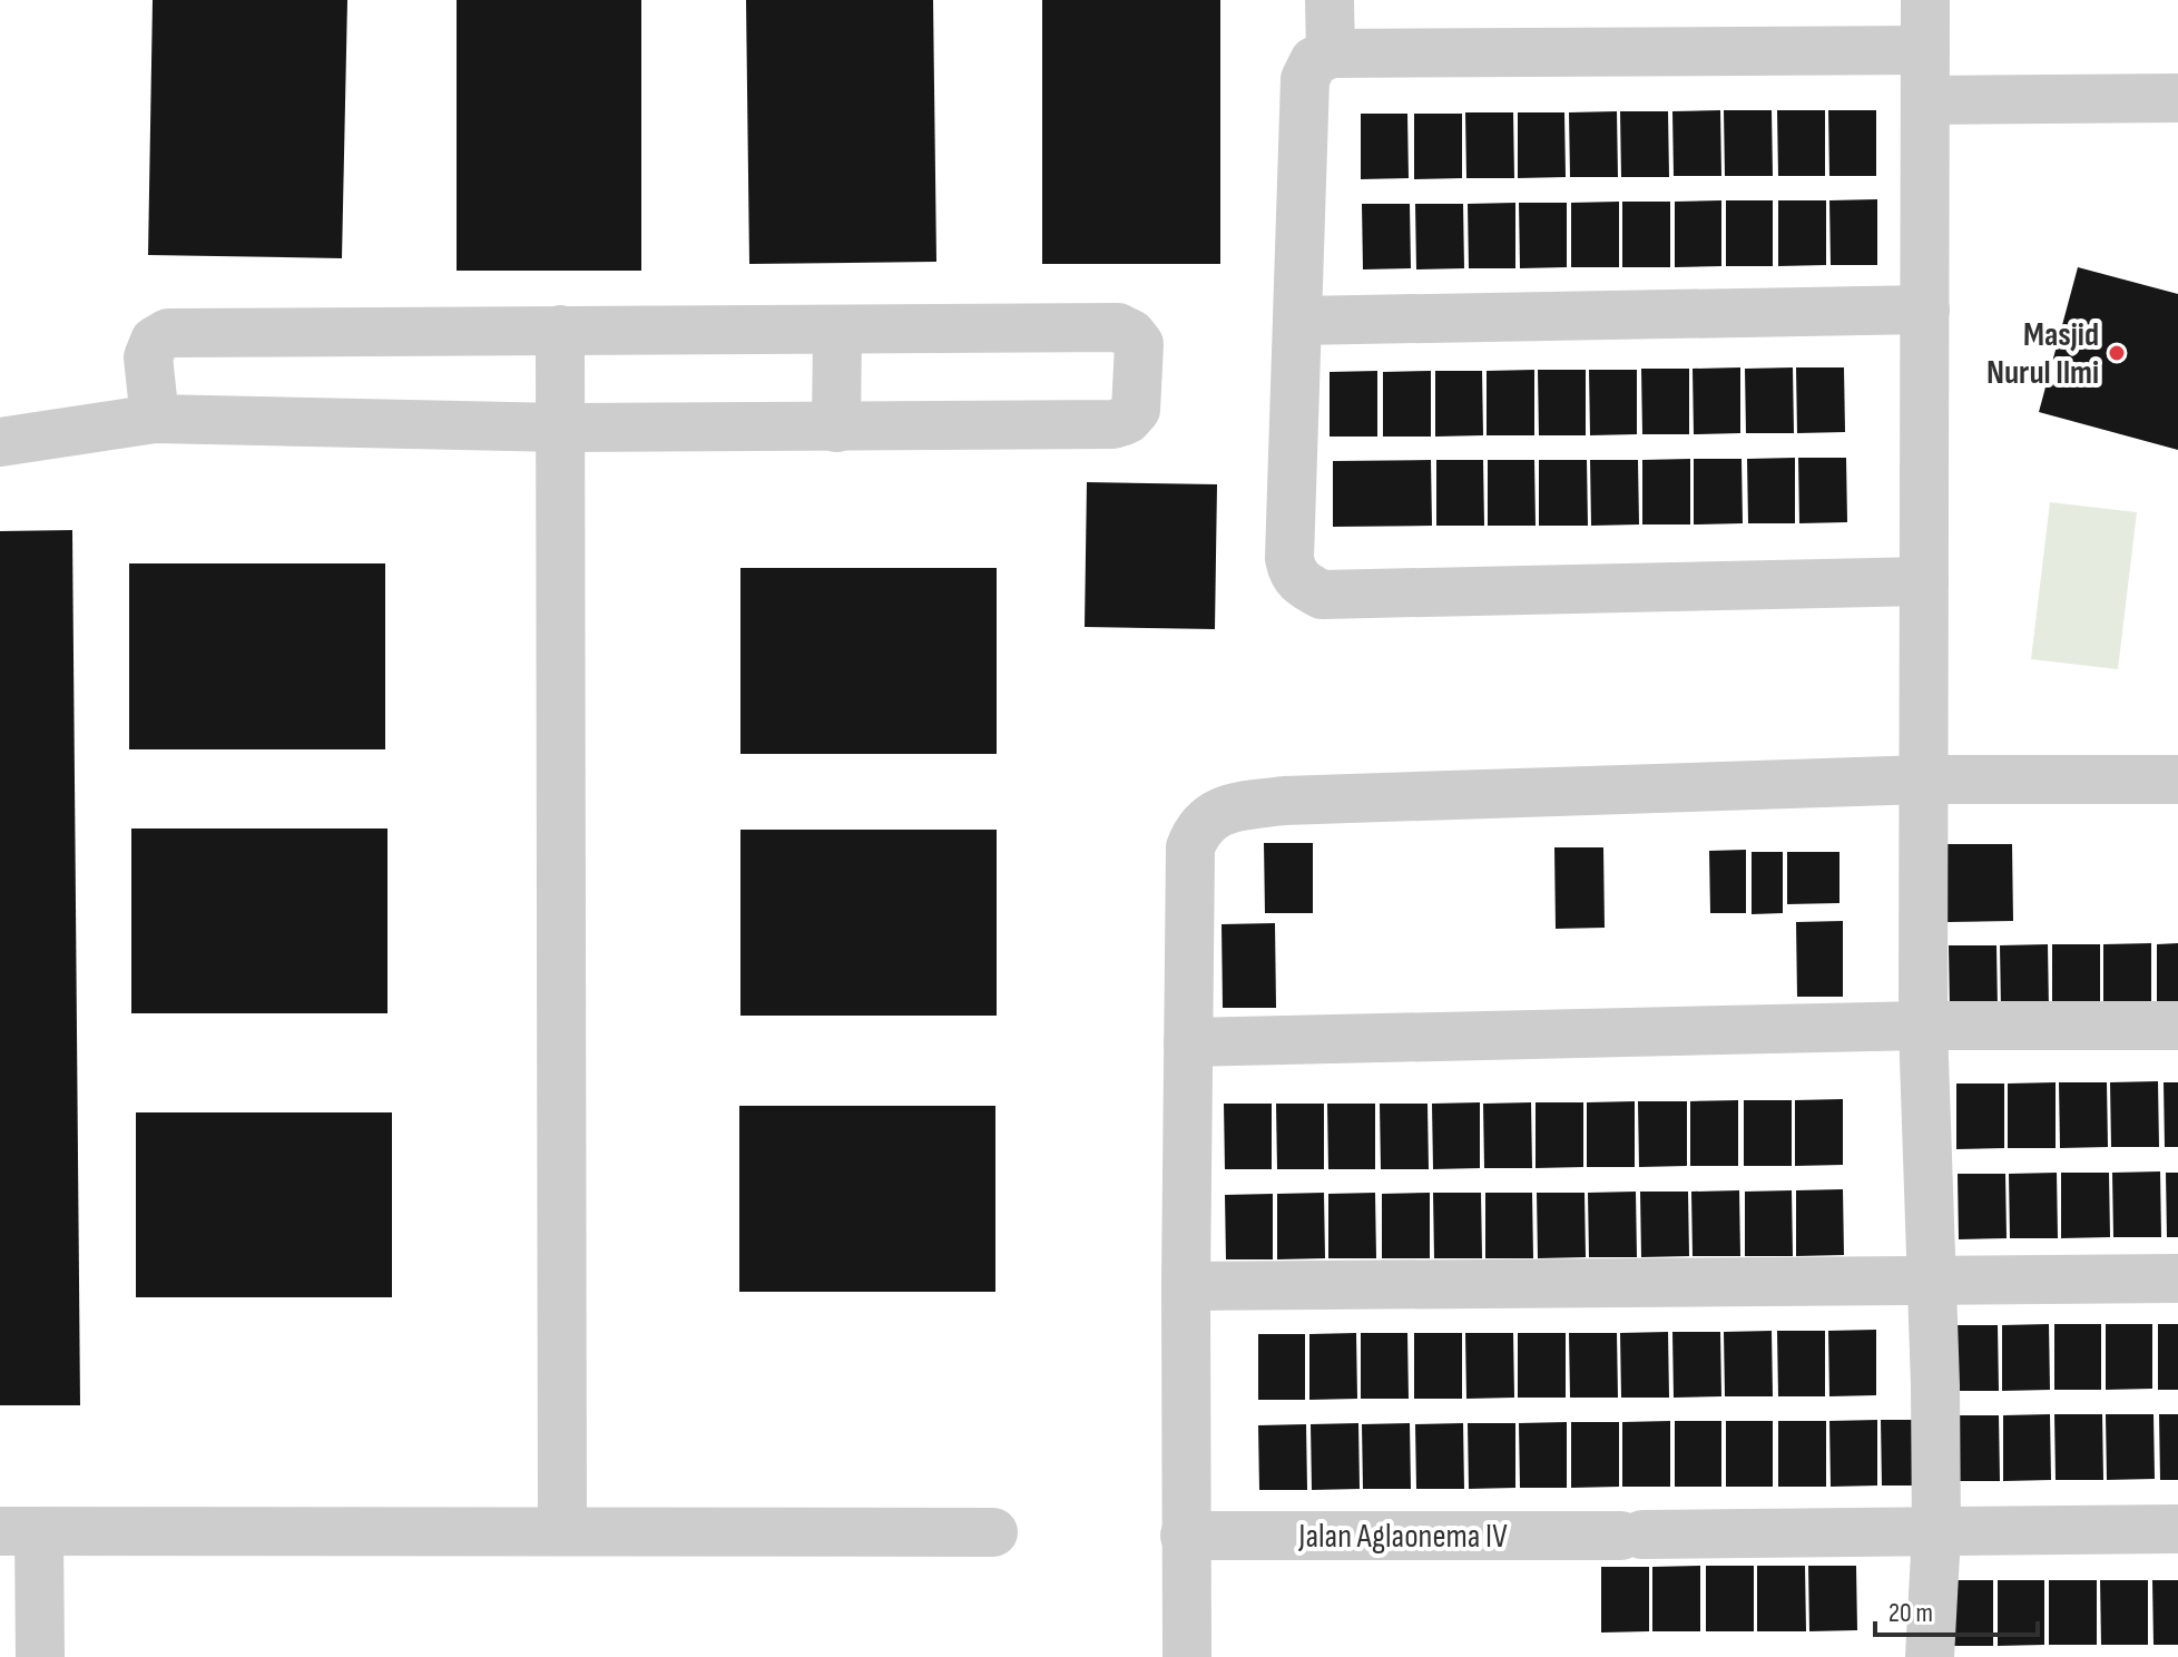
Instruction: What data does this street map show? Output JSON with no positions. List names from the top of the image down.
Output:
{
  "streets": {
    "street": ["Jalan Aglaonema IV"]
  },
  "places": ["Masjid Nurul Ilmi"],
  "scale_bar": "20 m"
}
